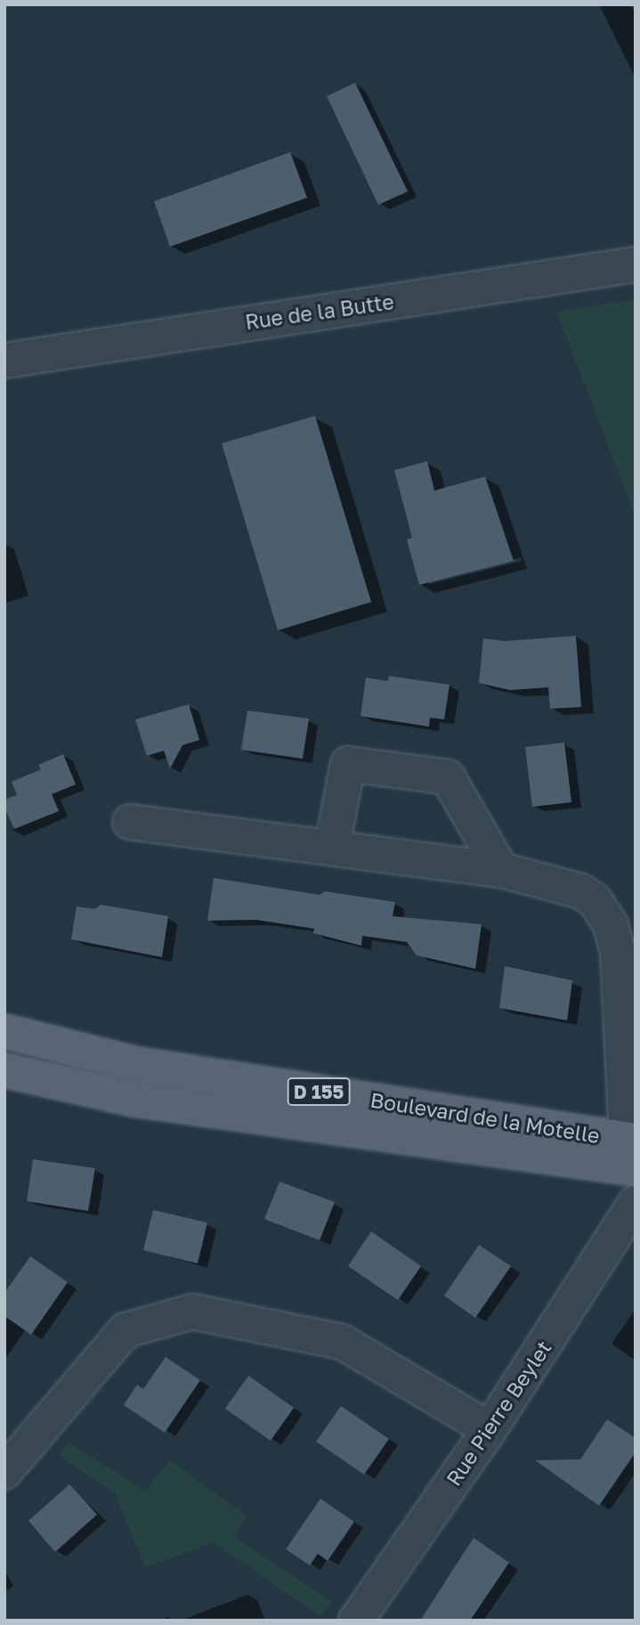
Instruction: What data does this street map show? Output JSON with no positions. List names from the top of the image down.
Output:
{
  "streets": {
    "main road": ["D 155", "Boulevard de la Motelle"],
    "street": ["Rue de la Butte", "Rue Pierre Beylet"]
  }
}
